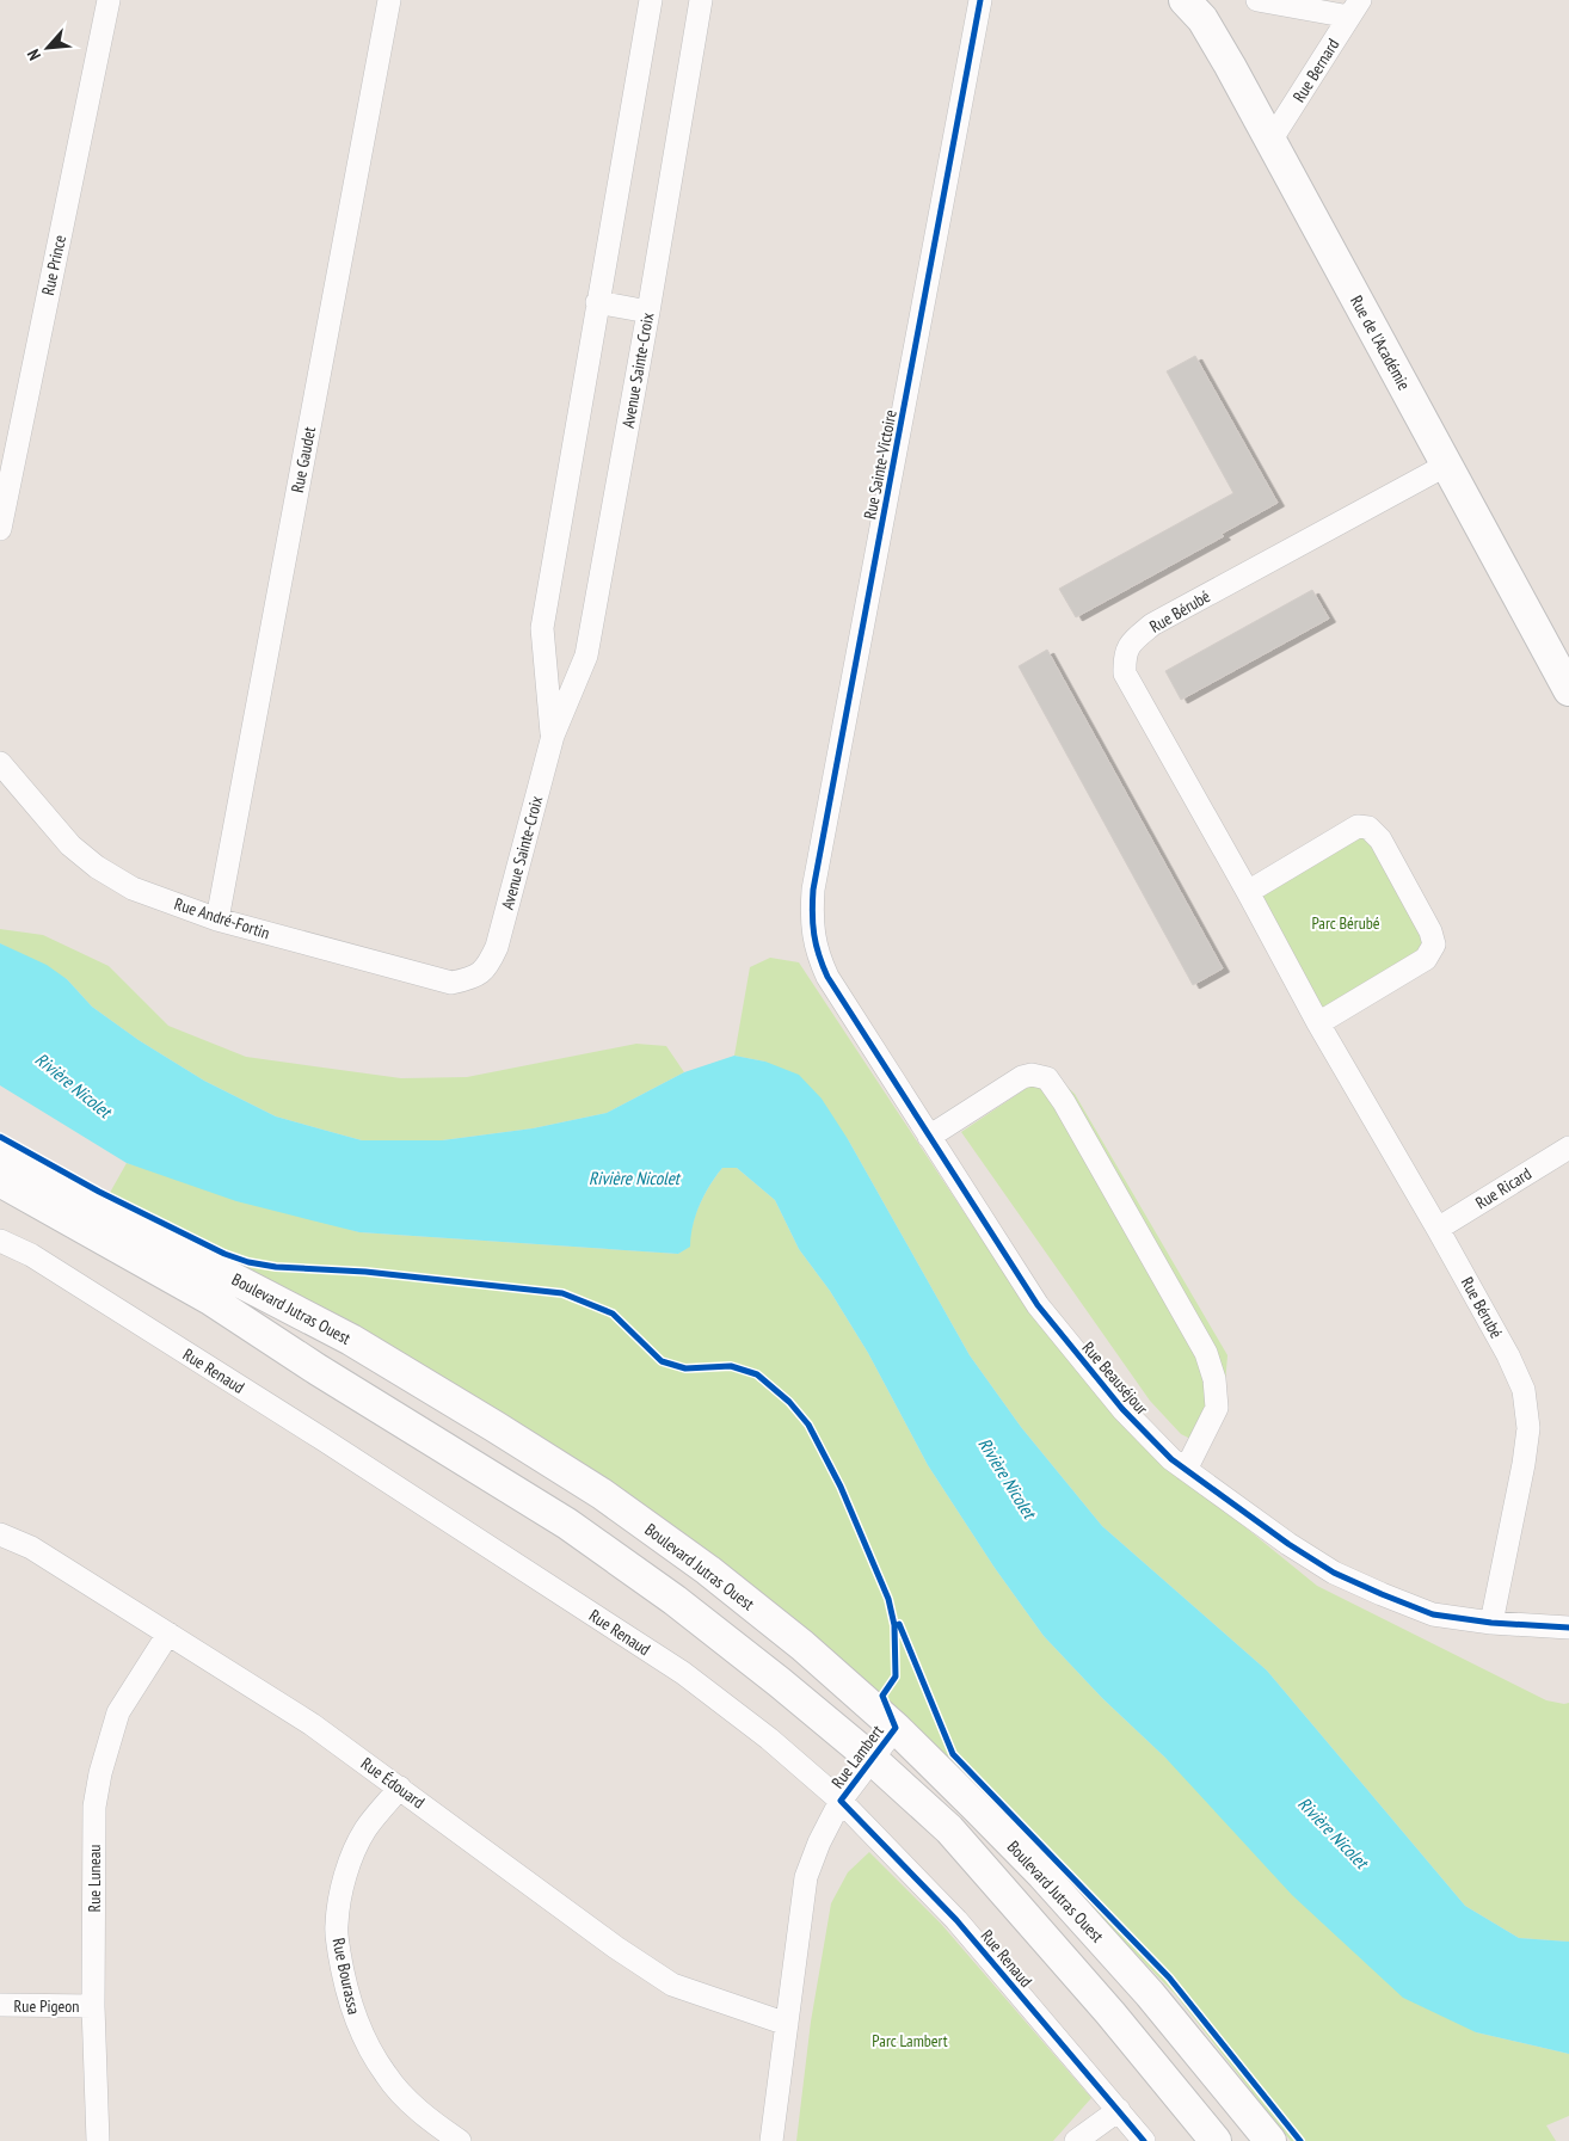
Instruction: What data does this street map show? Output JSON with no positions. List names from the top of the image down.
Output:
{
  "streets": {
    "main road": ["Rue de l'Académie", "Boulevard Jutras Ouest"],
    "street": [
      "Rue Bernard",
      "Rue Prince",
      "Avenue Sainte-Croix",
      "Rue Gaudet",
      "Rue Sainte-Victoire",
      "Rue Bérubé",
      "Rue André-Fortin",
      "Rue Ricard",
      "Rue Renaud",
      "Rue Beauséjour",
      "Rue Lambert",
      "Rue Édouard",
      "Rue Luneau",
      "Rue Bourassa",
      "Rue Pigeon"
    ]
  },
  "crossings": [
    ["Rue Bernard", "Rue de l'Académie"],
    ["Rue de l'Académie", "Rue Bérubé"],
    ["Avenue Sainte-Croix", "Rue André-Fortin"],
    ["Rue Gaudet", "Rue André-Fortin"],
    ["Rue Sainte-Victoire", "Rue Beauséjour"],
    ["Rue Bérubé", "Rue Ricard"],
    ["Rue Bérubé", "Rue Beauséjour"],
    ["Boulevard Jutras Ouest", "Rue Lambert"],
    ["Rue Renaud", "Rue Lambert"],
    ["Rue Lambert", "Rue Édouard"],
    ["Rue Édouard", "Rue Luneau"],
    ["Rue Édouard", "Rue Bourassa"],
    ["Rue Luneau", "Rue Pigeon"]
  ],
  "water": ["Rivière Nicolet"],
  "parks": ["Parc Bérubé", "Parc Lambert"],
  "north": "bottom left"
}
